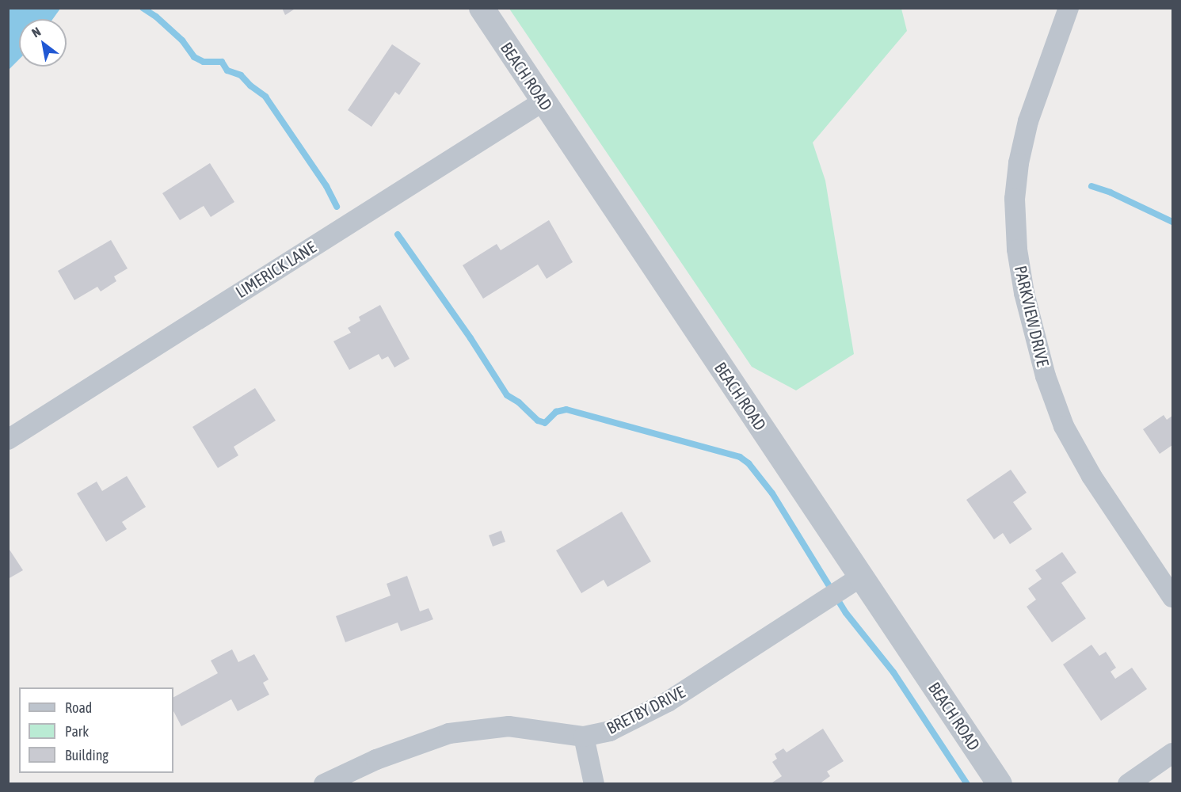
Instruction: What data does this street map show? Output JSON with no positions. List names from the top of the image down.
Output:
{
  "streets": {
    "street": [
      "BEACH ROAD",
      "LIMERICK LANE",
      "PARKVIEW DRIVE",
      "BRETBY DRIVE"
    ]
  },
  "crossings": [
    ["BEACH ROAD", "LIMERICK LANE"],
    ["BEACH ROAD", "BRETBY DRIVE"]
  ],
  "legend": ["Road", "Park", "Building"],
  "north": "top left"
}
